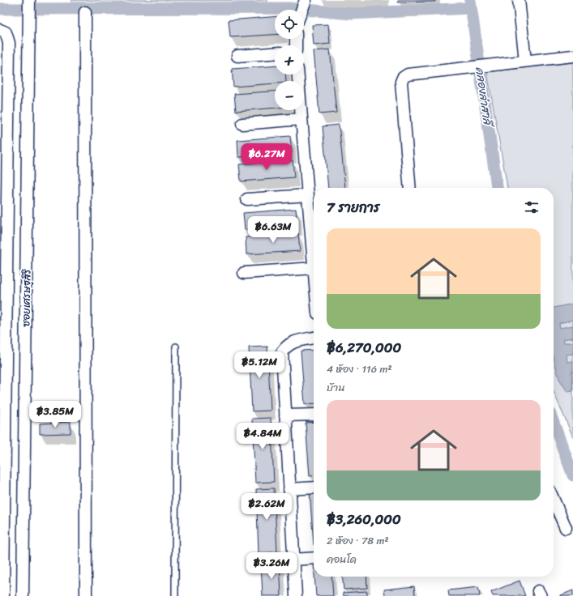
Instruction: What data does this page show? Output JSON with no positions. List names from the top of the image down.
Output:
{
  "streets": {
    "street": ["ซอยเศรษฐสิริ"]
  },
  "water": ["คลองลำสาลี"],
  "page": {
    "map_buttons": ["+", "−"],
    "price": [
      "฿6.27M",
      "฿6.63M",
      "฿5.12M",
      "฿3.85M",
      "฿4.84M",
      "฿2.62M",
      "฿3.26M"
    ],
    "heading": "7 รายการ",
    "list": [
      {
        "name": "฿6,270,000",
        "note": "4 ห้อง · 116 m² · บ้าน"
      },
      {
        "name": "฿3,260,000",
        "note": "2 ห้อง · 78 m² · คอนโด"
      }
    ]
  }
}
